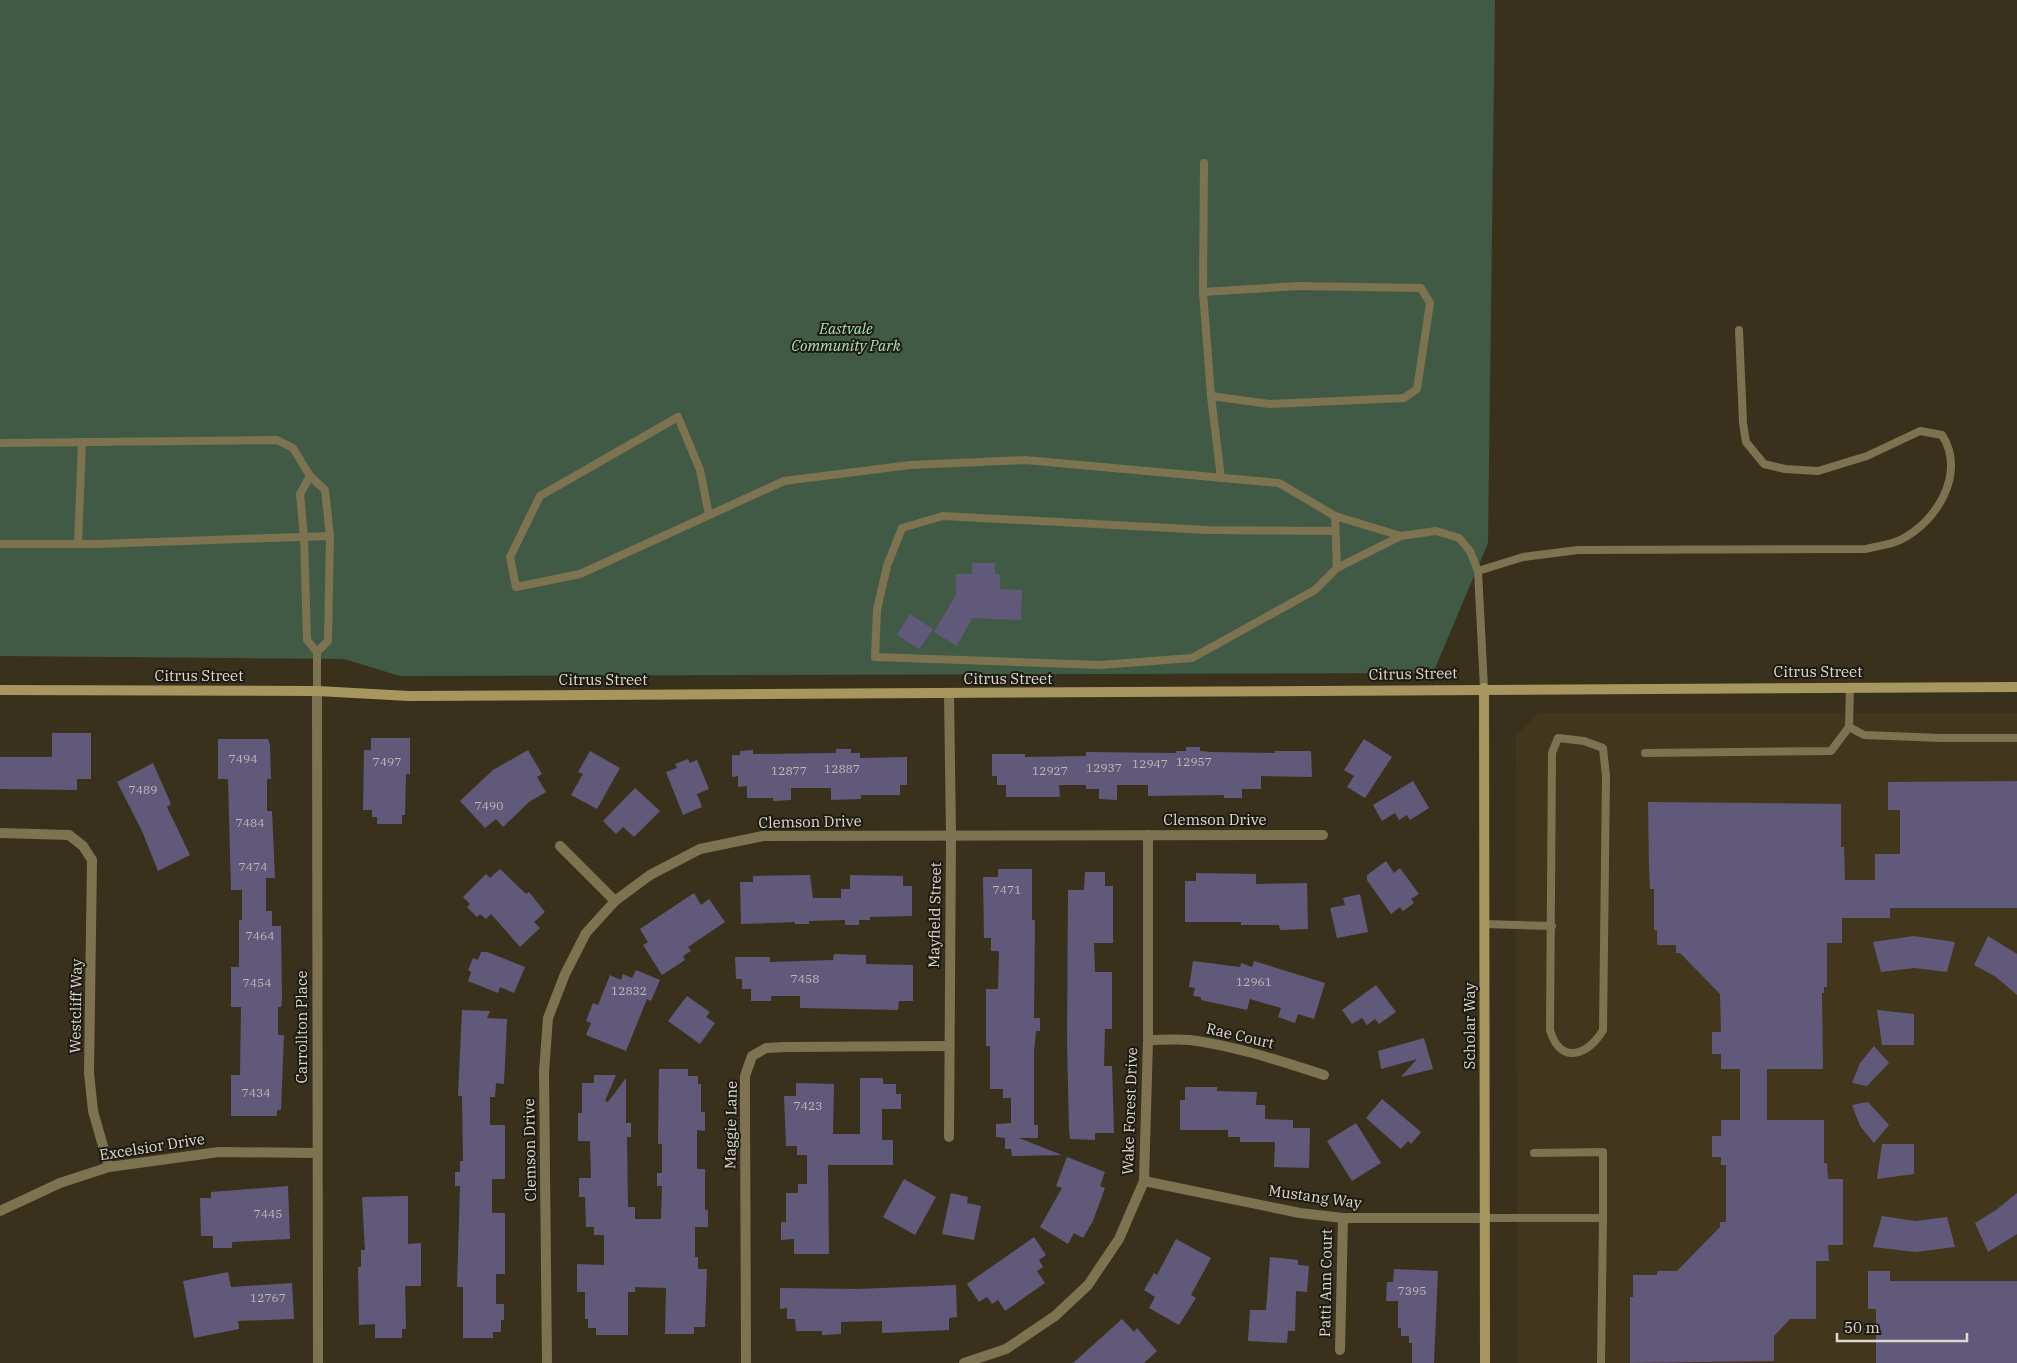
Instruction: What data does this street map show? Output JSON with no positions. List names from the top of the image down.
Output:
{
  "streets": {
    "street": [
      "Citrus Street",
      "Clemson Drive",
      "Mayfield Street",
      "Westcliff Way",
      "Scholar Way",
      "Carrollton Place",
      "Rae Court",
      "Wake Forest Drive",
      "Maggie Lane",
      "Excelsior Drive",
      "Mustang Way",
      "Patti Ann Court"
    ]
  },
  "crossings": [
    ["Citrus Street", "Mayfield Street"],
    ["Citrus Street", "Scholar Way"],
    ["Citrus Street", "Carrollton Place"],
    ["Clemson Drive", "Mayfield Street"],
    ["Clemson Drive", "Wake Forest Drive"],
    ["Mayfield Street", "Maggie Lane"],
    ["Westcliff Way", "Excelsior Drive"],
    ["Scholar Way", "Mustang Way"],
    ["Carrollton Place", "Excelsior Drive"],
    ["Rae Court", "Wake Forest Drive"],
    ["Wake Forest Drive", "Mustang Way"],
    ["Mustang Way", "Patti Ann Court"]
  ],
  "parks": ["Eastvale Community Park"],
  "house_numbers": [
    "7494",
    "7497",
    "12957",
    "12947",
    "12937",
    "12887",
    "12877",
    "12927",
    "7489",
    "7490",
    "7484",
    "7474",
    "7471",
    "7464",
    "7458",
    "12961",
    "7454",
    "12832",
    "7434",
    "7423",
    "7445",
    "7395",
    "12767"
  ],
  "scale_bar": "50 m"
}
